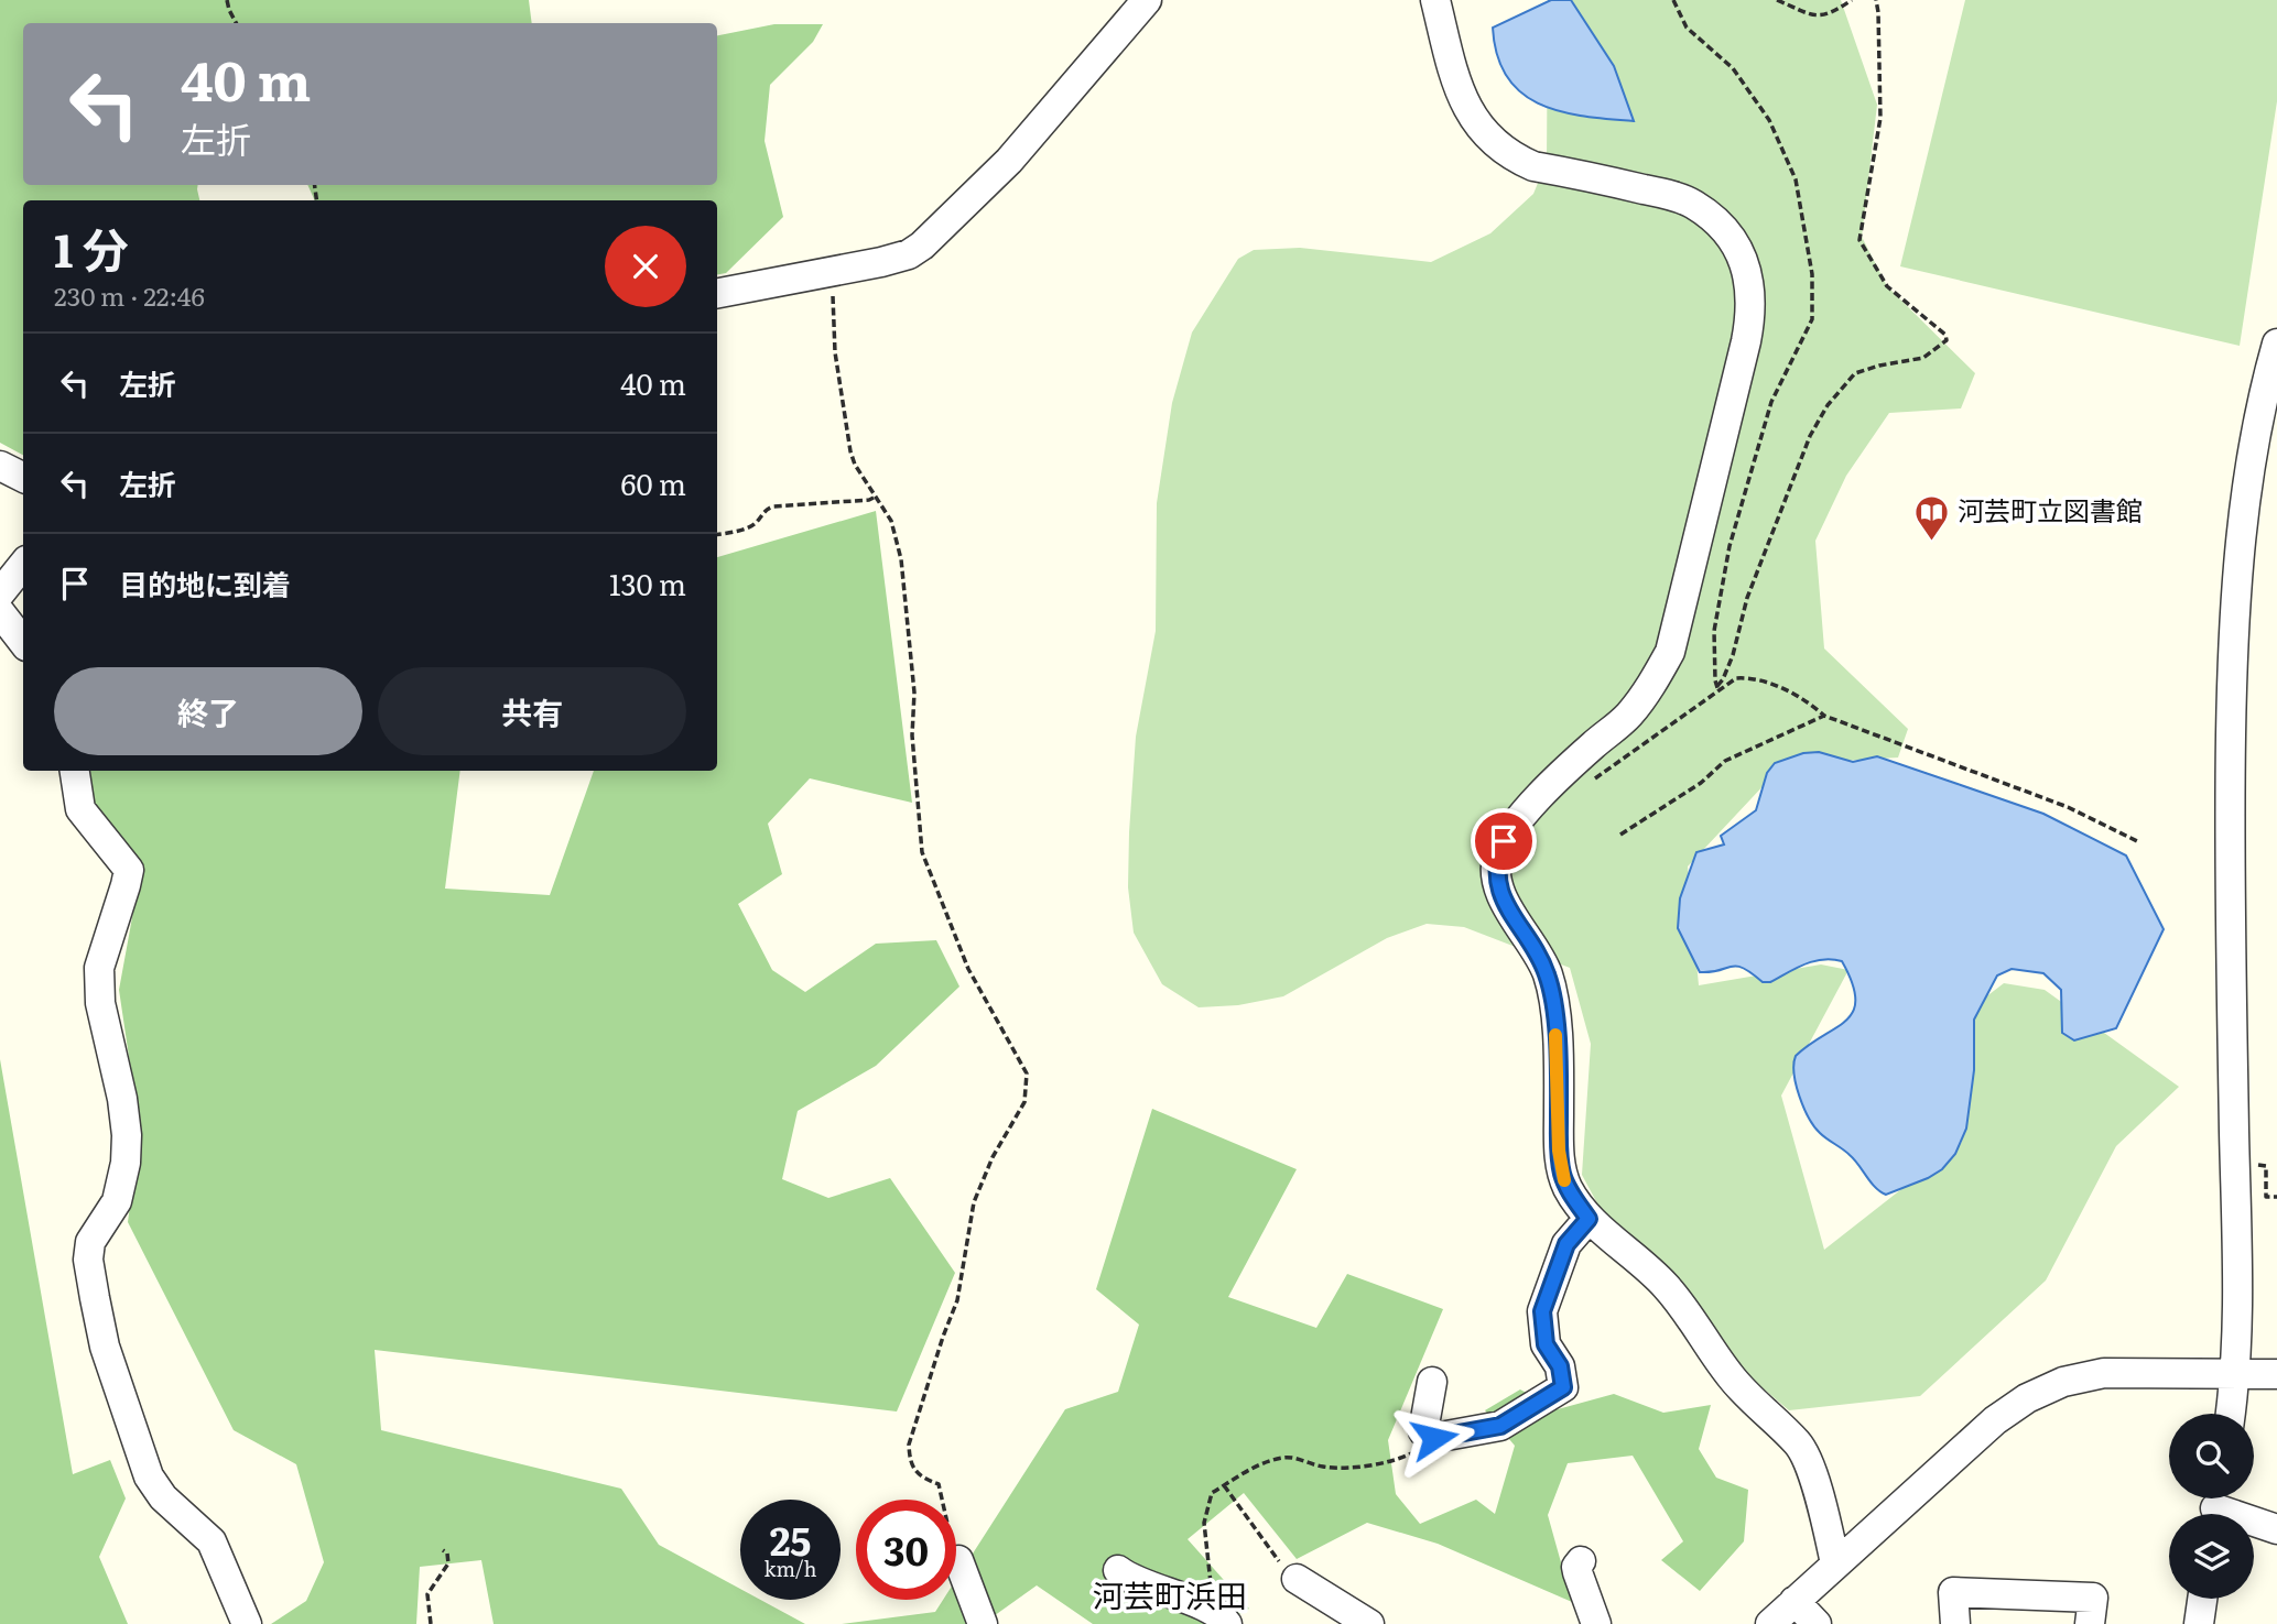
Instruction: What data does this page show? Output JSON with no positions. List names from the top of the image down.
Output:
{
  "districts": ["河芸町浜田"],
  "places": {
    "library": ["河芸町立図書館"]
  },
  "page": {
    "turn": ["40 m", "左折"],
    "heading": ["1 分", "230 m · 22:46"],
    "list": [
      {
        "name": "左折",
        "value": "40 m"
      },
      {
        "name": "左折",
        "value": "60 m"
      },
      {
        "name": "目的地に到着",
        "value": "130 m"
      }
    ],
    "buttons": ["終了", "共有"],
    "speed": "25 km/h",
    "limit": "30"
  }
}
